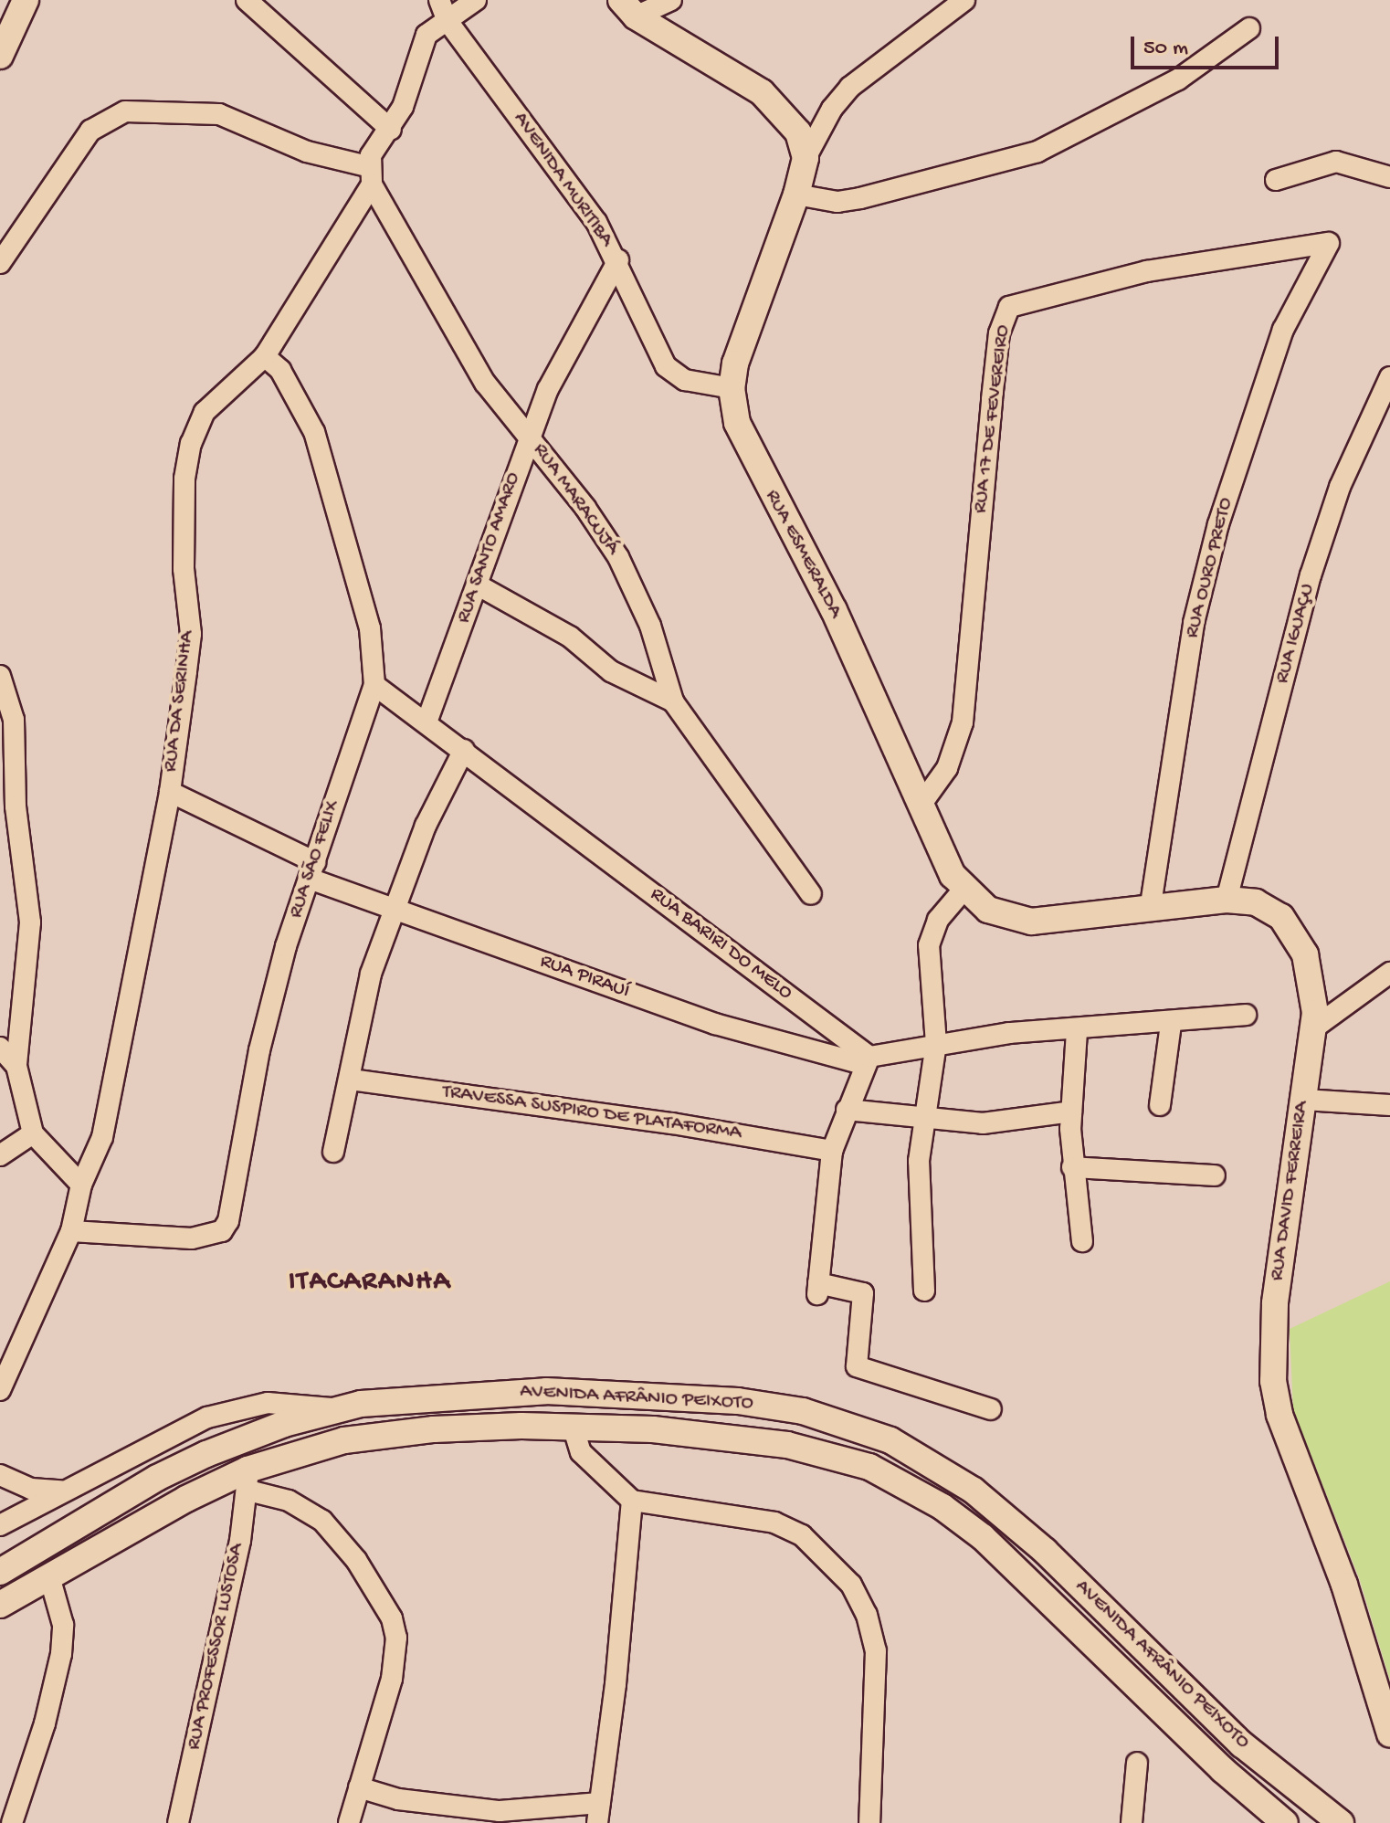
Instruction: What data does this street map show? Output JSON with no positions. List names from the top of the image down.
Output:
{
  "streets": {
    "main road": ["RUA ESMERALDA", "RUA DAVID FERREIRA", "AVENIDA AFRÂNIO PEIXOTO"],
    "street": [
      "AVENIDA MURITIBA",
      "RUA 17 DE FEVEREIRO",
      "RUA MARACUJÁ",
      "RUA SANTO AMARO",
      "RUA OURO PRETO",
      "RUA IGUAÇU",
      "RUA DA SERINHA",
      "RUA SÃO FELIX",
      "RUA BARIRI DO MELO",
      "RUA PIRAUÍ",
      "TRAVESSA SUSPIRO DE PLATAFORMA",
      "RUA PROFESSOR LUSTOSA"
    ]
  },
  "crossings": [
    ["AVENIDA MURITIBA", "RUA SANTO AMARO"],
    ["AVENIDA MURITIBA", "RUA ESMERALDA"],
    ["AVENIDA MURITIBA", "RUA DA SERINHA"],
    ["RUA 17 DE FEVEREIRO", "RUA ESMERALDA"],
    ["RUA 17 DE FEVEREIRO", "RUA OURO PRETO"],
    ["RUA MARACUJÁ", "RUA SANTO AMARO"],
    ["RUA MARACUJÁ", "RUA DA SERINHA"],
    ["RUA SANTO AMARO", "RUA BARIRI DO MELO"],
    ["RUA ESMERALDA", "RUA DAVID FERREIRA"],
    ["RUA OURO PRETO", "RUA DAVID FERREIRA"],
    ["RUA IGUAÇU", "RUA DAVID FERREIRA"],
    ["RUA DA SERINHA", "RUA SÃO FELIX"],
    ["RUA DA SERINHA", "RUA PIRAUÍ"],
    ["RUA SÃO FELIX", "RUA BARIRI DO MELO"],
    ["RUA SÃO FELIX", "RUA PIRAUÍ"],
    ["RUA BARIRI DO MELO", "RUA PIRAUÍ"],
    ["AVENIDA AFRÂNIO PEIXOTO", "RUA PROFESSOR LUSTOSA"]
  ],
  "districts": ["ITACARANHA"],
  "scale_bar": "50 m"
}
